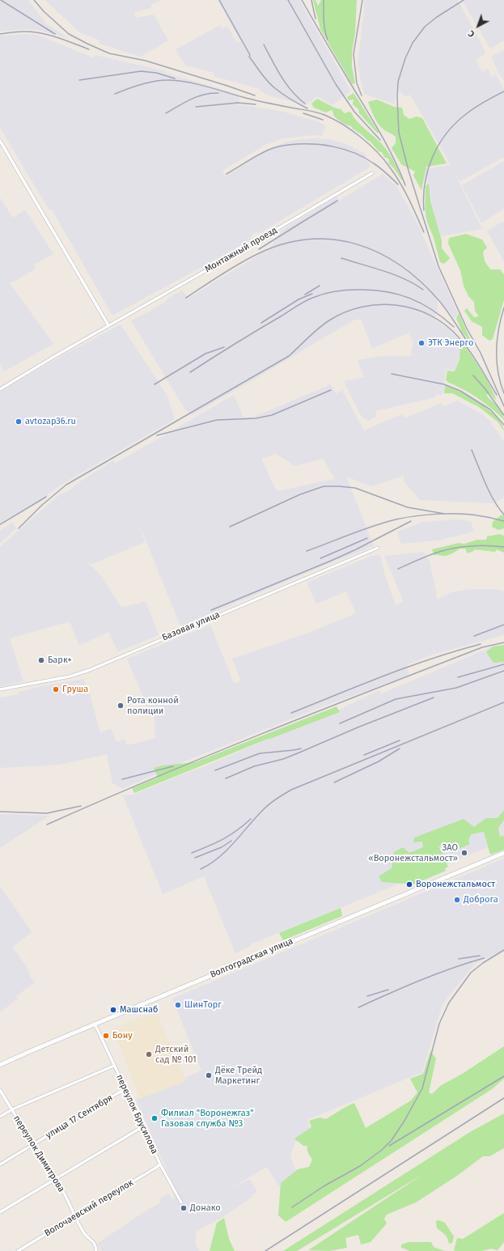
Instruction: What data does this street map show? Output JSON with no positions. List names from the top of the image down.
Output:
{
  "streets": {
    "main road": ["Волгоградская улица"],
    "street": [
      "Монтажный проезд",
      "Базовая улица",
      "переулок Брусилова",
      "улица 17 Сентября",
      "переулок Димитрова",
      "Волочаевский переулок"
    ]
  },
  "crossings": [
    ["Волгоградская улица", "переулок Брусилова"],
    ["переулок Брусилова", "улица 17 Сентября"],
    ["переулок Брусилова", "Волочаевский переулок"],
    ["улица 17 Сентября", "переулок Димитрова"],
    ["переулок Димитрова", "Волочаевский переулок"]
  ],
  "places": [
    "ЭТК Энерго",
    "avtozap36.ru",
    "Барк+",
    "Груша",
    "Рота конной полиции",
    "ЗАО «Воронежстальмост»",
    "Воронежстальмост",
    "Доброга",
    "ШинТорг",
    "Машснаб",
    "Бону",
    "Детский сад № 101",
    "Дёке Трейд Маркетинг",
    "Филиал \"Воронежгаз\" Газовая служба №3",
    "Донако"
  ],
  "north": "bottom left"
}
